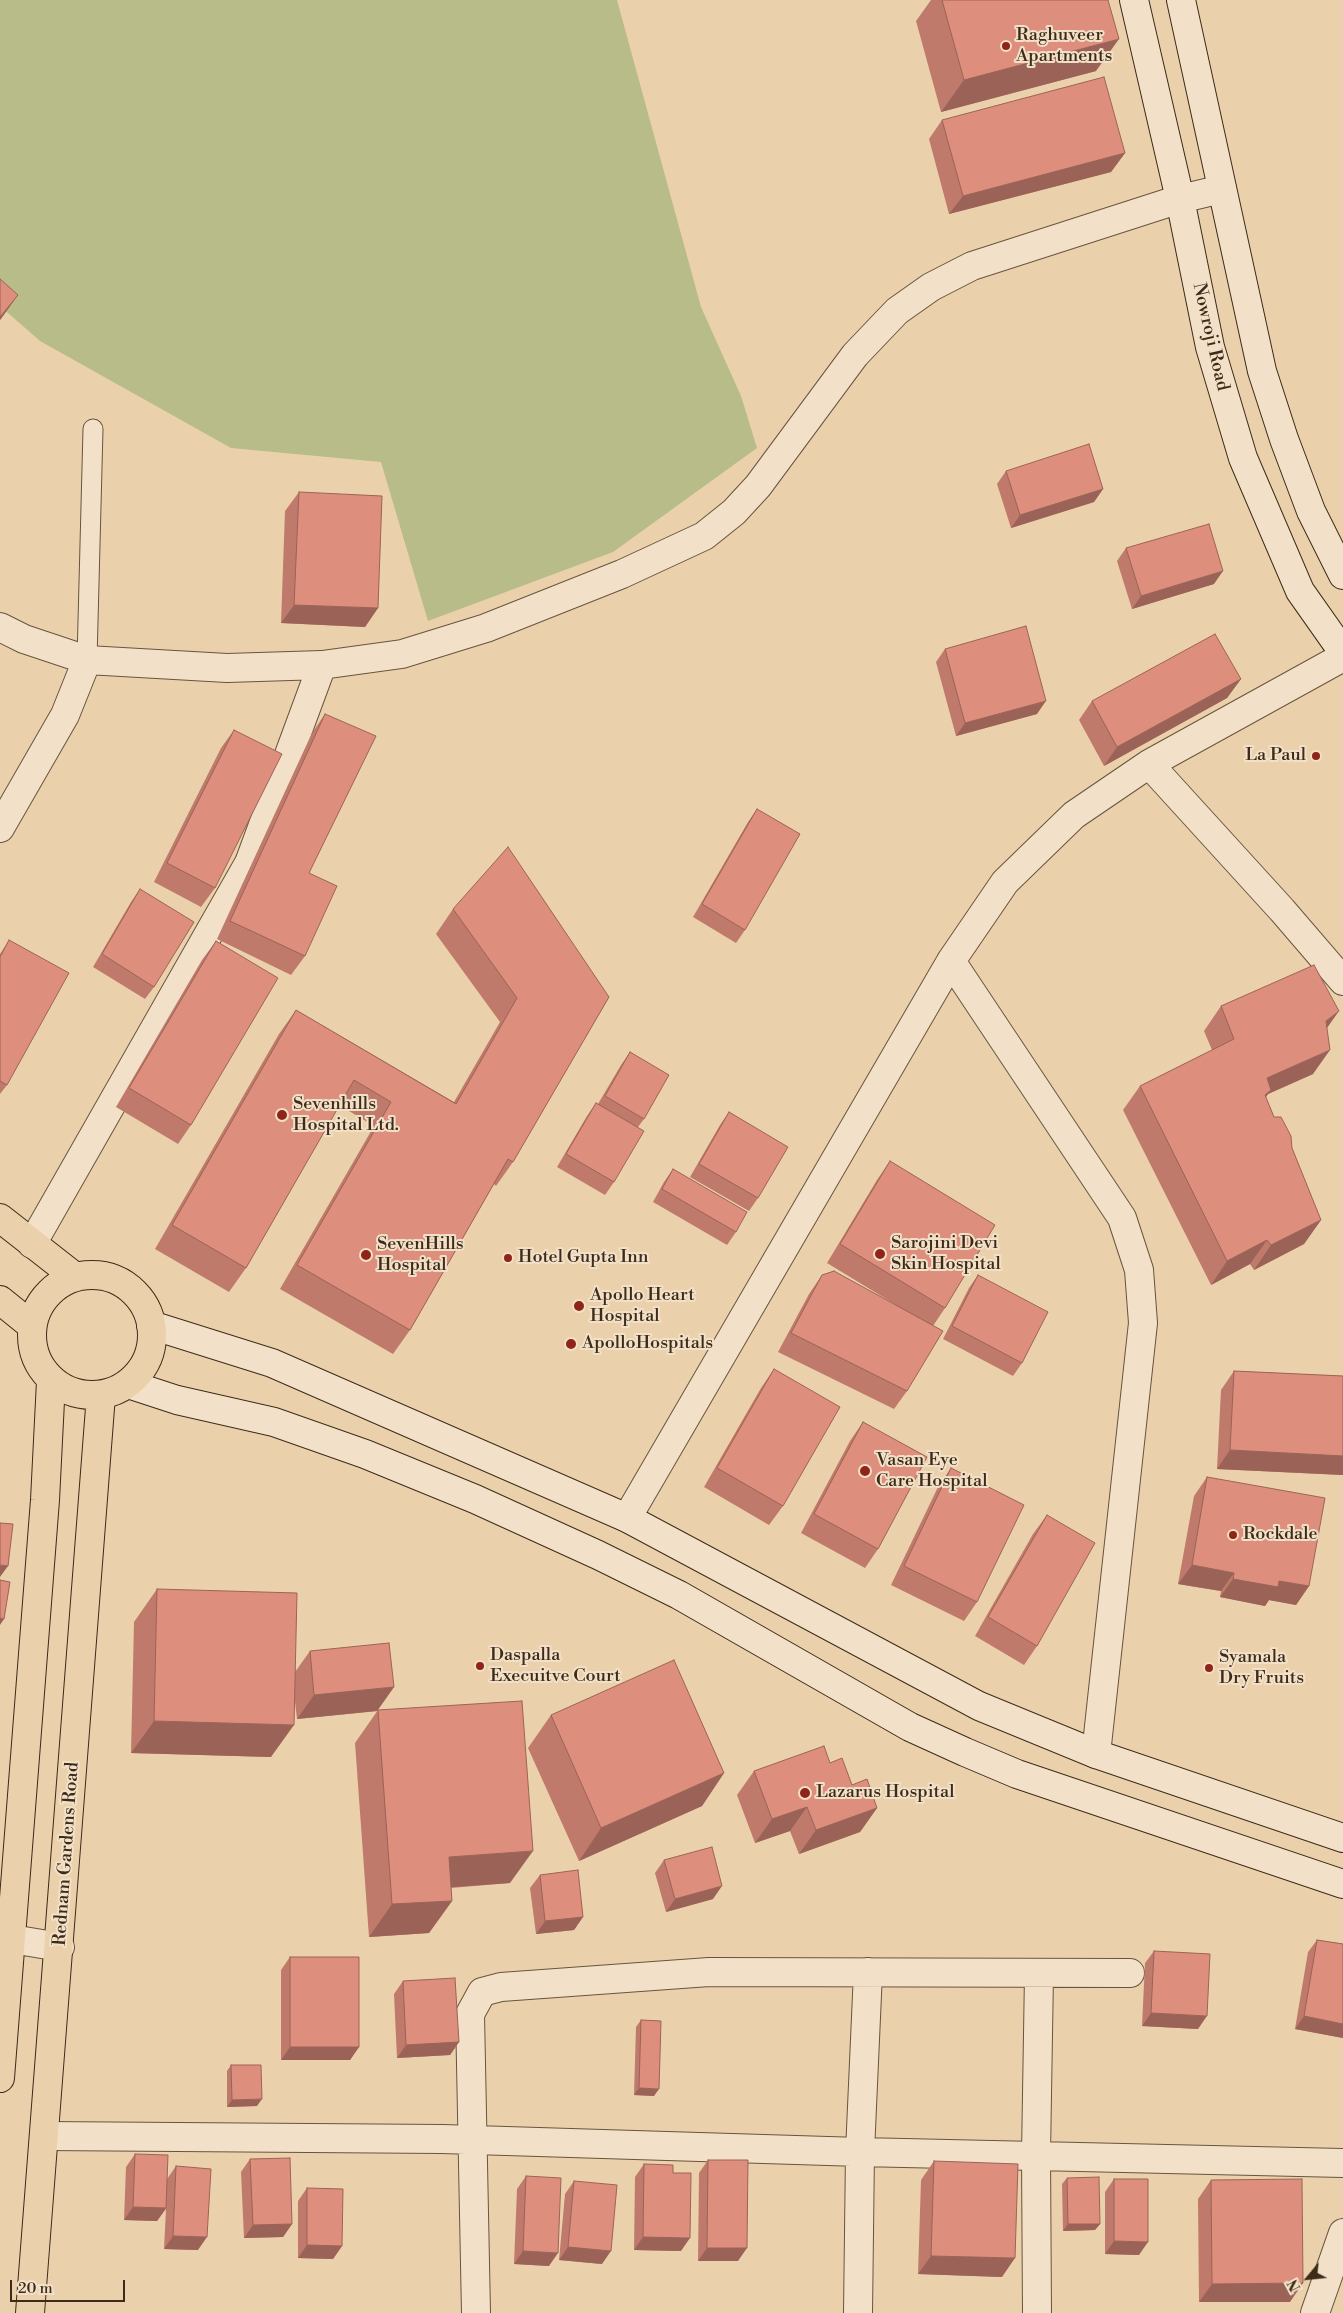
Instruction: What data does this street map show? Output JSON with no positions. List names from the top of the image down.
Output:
{
  "streets": {
    "main road": ["Rednam Gardens Road"],
    "street": ["Nowroji Road"]
  },
  "places": [
    "Raghuveer Apartments",
    "La Paul",
    "Sevenhills Hospital Ltd.",
    "Sarojini Devi Skin Hospital",
    "SevenHills Hospital",
    "Hotel Gupta Inn",
    "Apollo Heart Hospital",
    "ApolloHospitals",
    "Vasan Eye Care Hospital",
    "Rockdale",
    "Daspalla Execuitve Court",
    "Syamala Dry Fruits",
    "Lazarus Hospital"
  ],
  "scale_bar": "20 m",
  "north": "bottom left"
}
